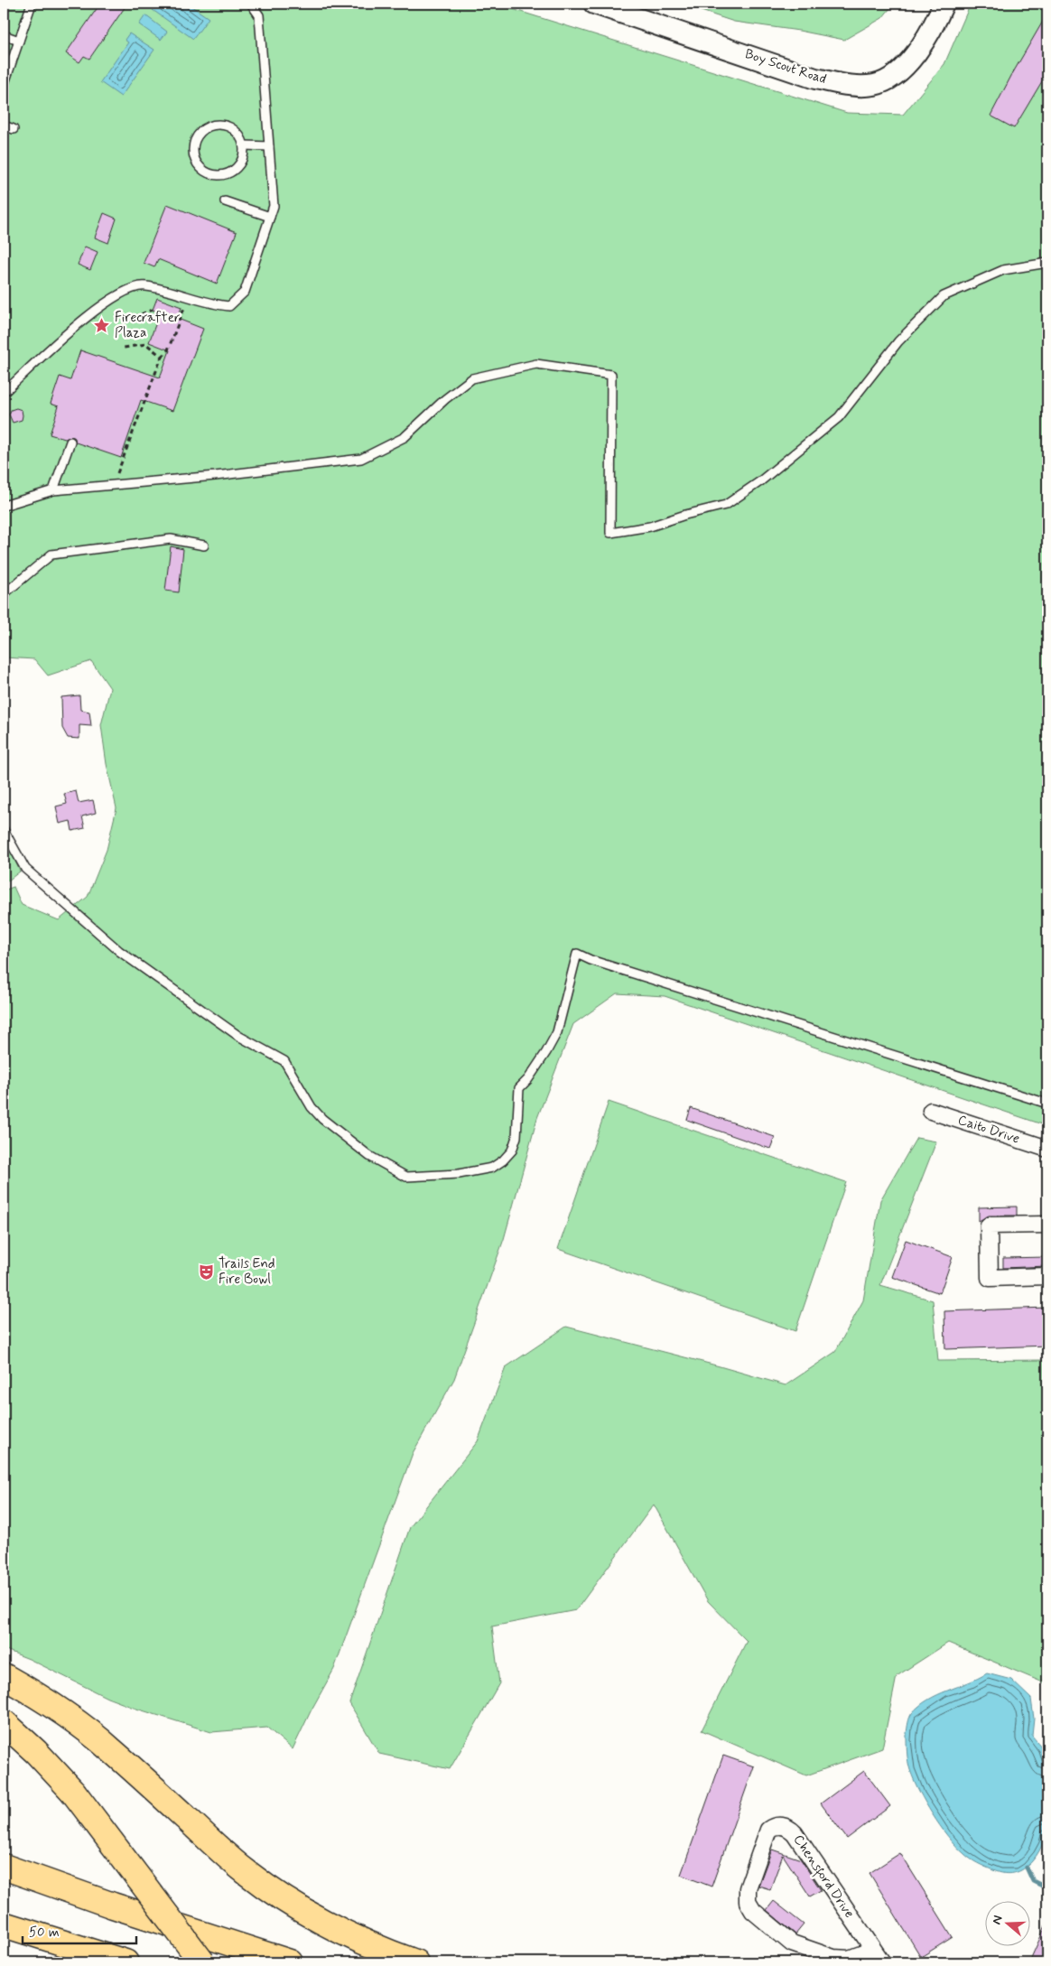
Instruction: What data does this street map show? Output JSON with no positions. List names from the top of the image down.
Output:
{
  "streets": {
    "street": ["Boy Scout Road", "Caito Drive", "Chensford Drive"]
  },
  "places": {
    "place": ["Firecrafter Plaza"],
    "theatre": ["Trails End Fire Bowl"]
  },
  "scale_bar": "50 m",
  "north": "left"
}
